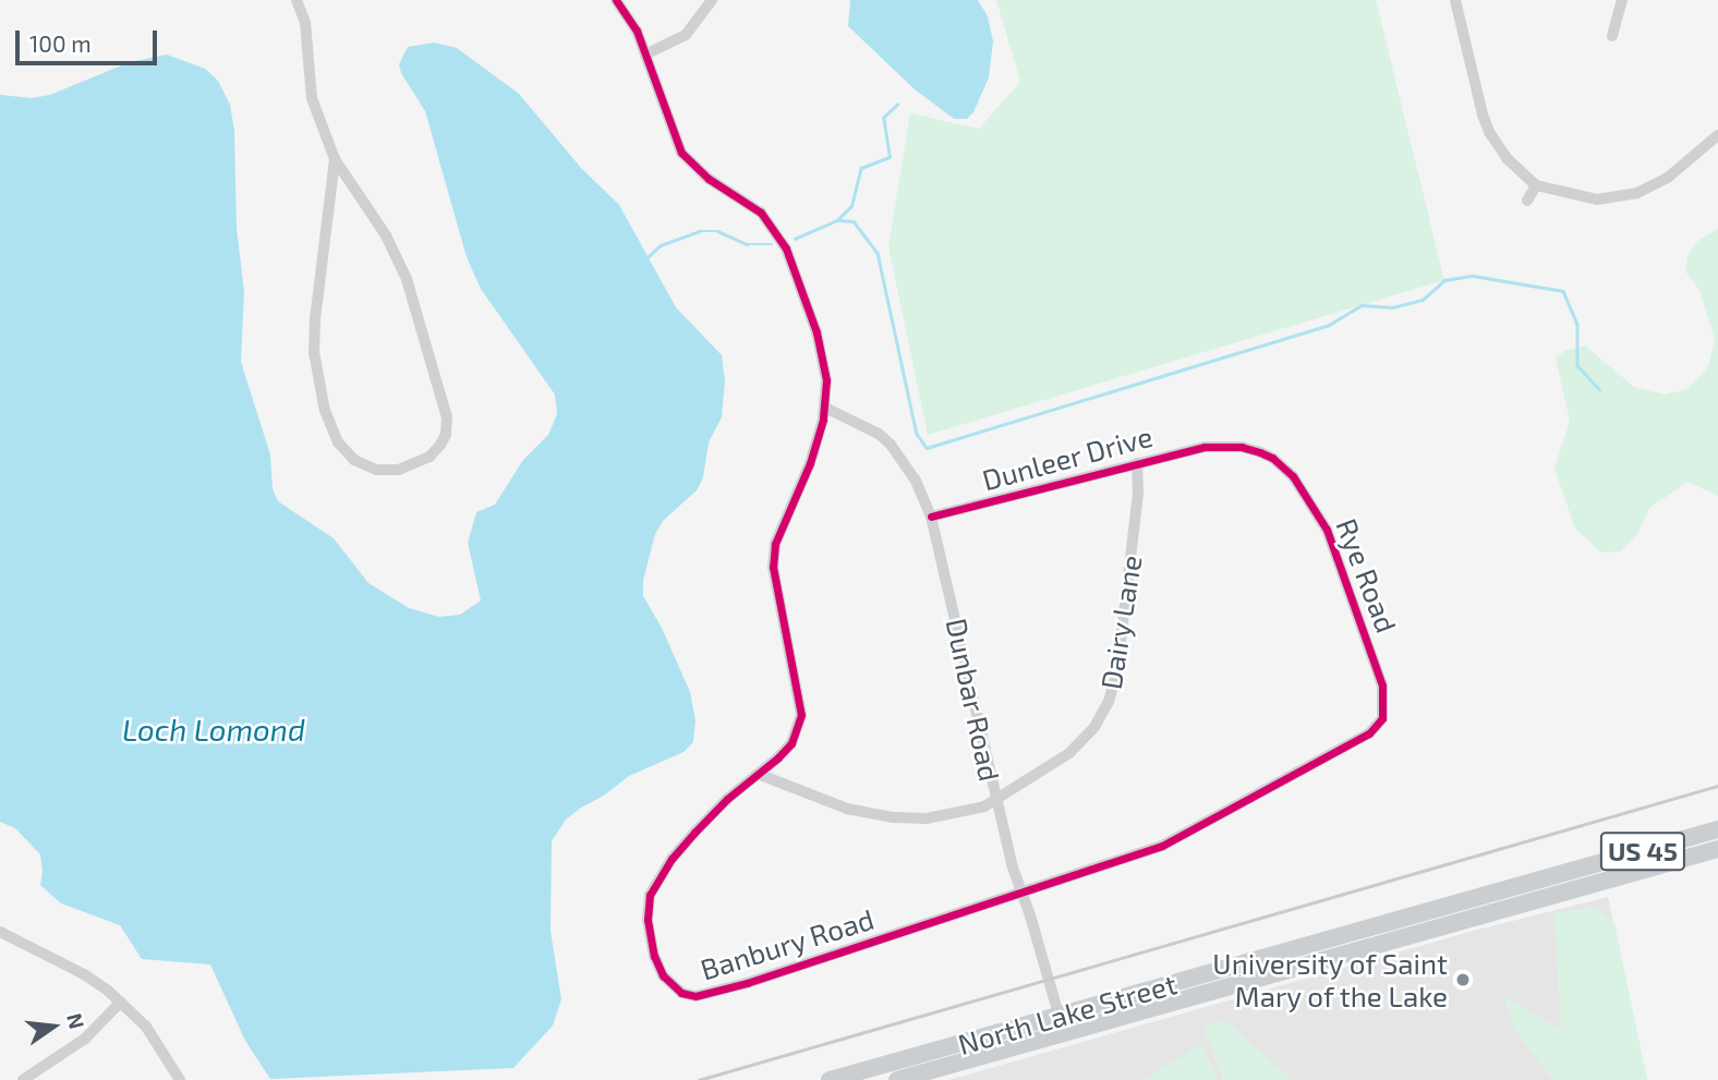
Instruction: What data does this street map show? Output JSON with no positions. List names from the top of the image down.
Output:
{
  "streets": {
    "main road": ["US 45", "North Lake Street"],
    "street": [
      "Dunleer Drive",
      "Rye Road",
      "Dairy Lane",
      "Dunbar Road",
      "Banbury Road"
    ]
  },
  "crossings": [
    ["Dunleer Drive", "Rye Road"],
    ["Dunleer Drive", "Dairy Lane"],
    ["Dunleer Drive", "Dunbar Road"],
    ["Rye Road", "Banbury Road"],
    ["Dairy Lane", "Dunbar Road"],
    ["Dairy Lane", "Banbury Road"],
    ["Dunbar Road", "Banbury Road"],
    ["Dunbar Road", "North Lake Street"],
    ["US 45", "North Lake Street"]
  ],
  "water": ["Loch Lomond"],
  "places": ["University of Saint Mary of the Lake"],
  "scale_bar": "100 m",
  "north": "right"
}
